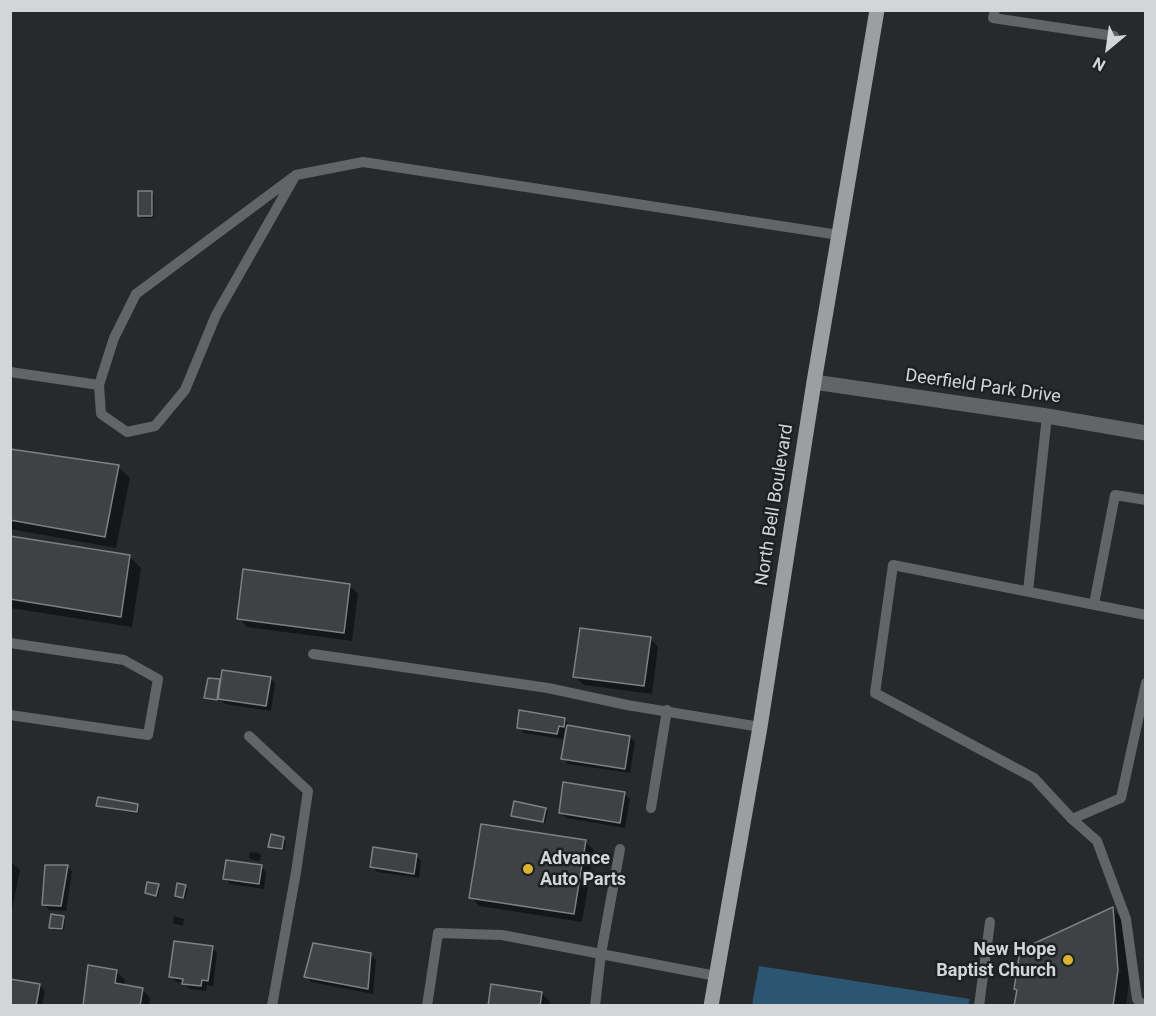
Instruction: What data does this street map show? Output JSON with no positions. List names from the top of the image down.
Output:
{
  "streets": {
    "main road": ["North Bell Boulevard"],
    "street": ["Deerfield Park Drive"]
  },
  "crossings": [
    ["Deerfield Park Drive", "North Bell Boulevard"]
  ],
  "places": ["Advance Auto Parts", "New Hope Baptist Church"],
  "north": "bottom left"
}
